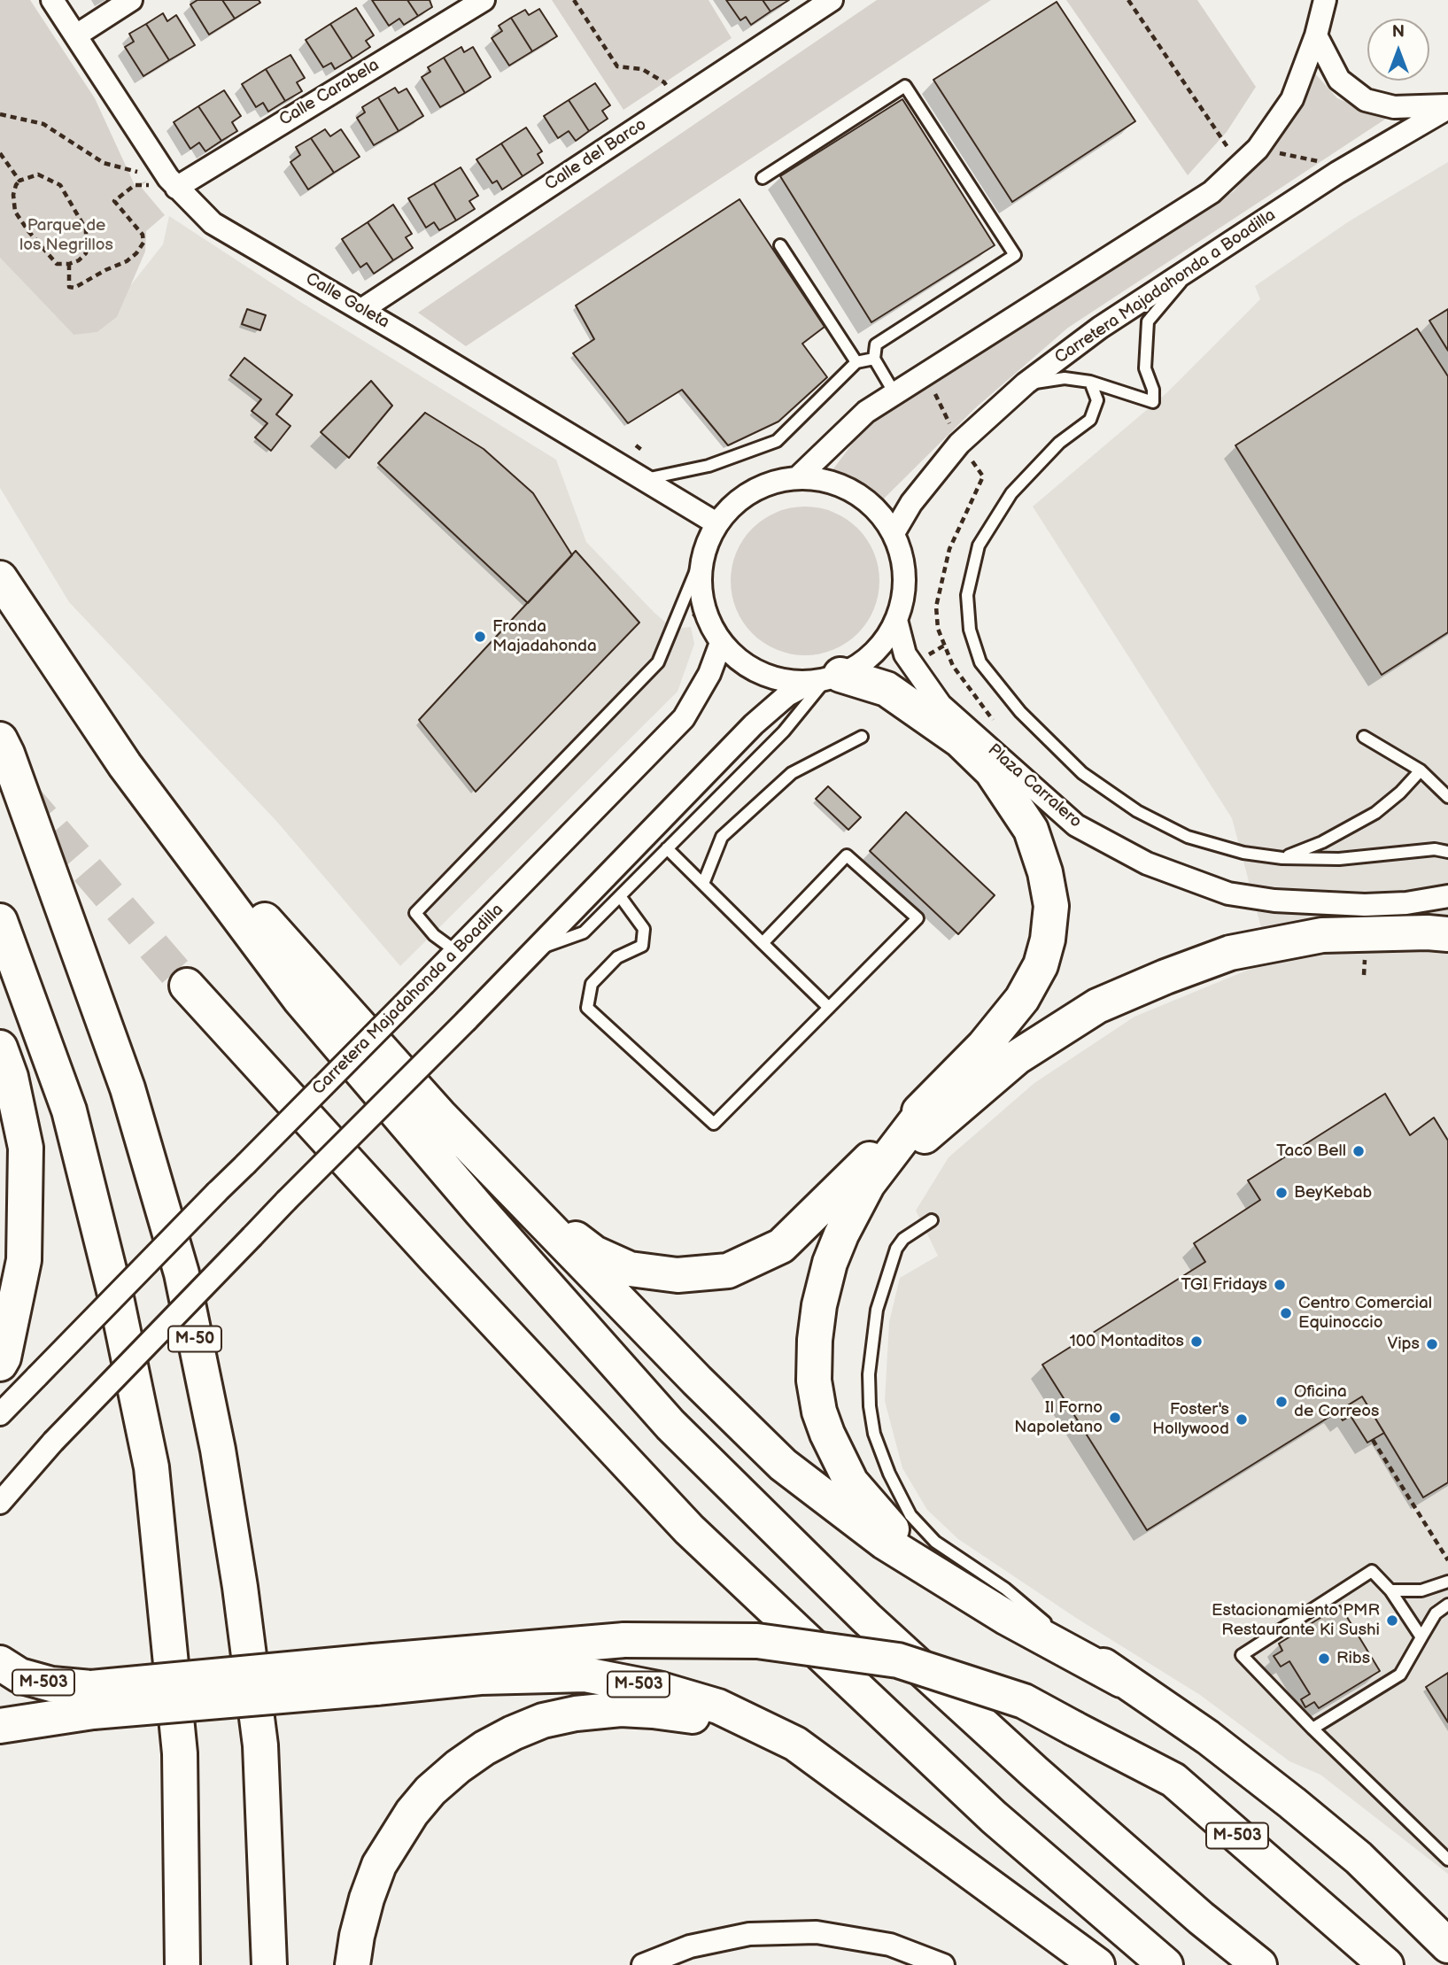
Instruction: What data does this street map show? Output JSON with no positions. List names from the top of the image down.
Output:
{
  "streets": {
    "highway": ["M-50", "M-503"],
    "street": [
      "Calle Carabela",
      "Calle del Barco",
      "Carretera Majadahonda a Boadilla",
      "Calle Goleta",
      "Plaza Carralero"
    ]
  },
  "crossings": [
    ["Calle Carabela", "Calle Goleta"],
    ["Calle del Barco", "Calle Goleta"],
    ["Carretera Majadahonda a Boadilla", "Calle Goleta"],
    ["Carretera Majadahonda a Boadilla", "Plaza Carralero"],
    ["Calle Goleta", "Plaza Carralero"]
  ],
  "parks": ["Parque de los Negrillos"],
  "places": [
    "Fronda Majadahonda",
    "Taco Bell",
    "BeyKebab",
    "TGI Fridays",
    "Centro Comercial Equinoccio",
    "100 Montaditos",
    "Vips",
    "Oficina de Correos",
    "Il Forno Napoletano",
    "Foster's Hollywood",
    "Estacionamiento PMR Restaurante Ki Sushi",
    "Ribs"
  ],
  "north": "top"
}
